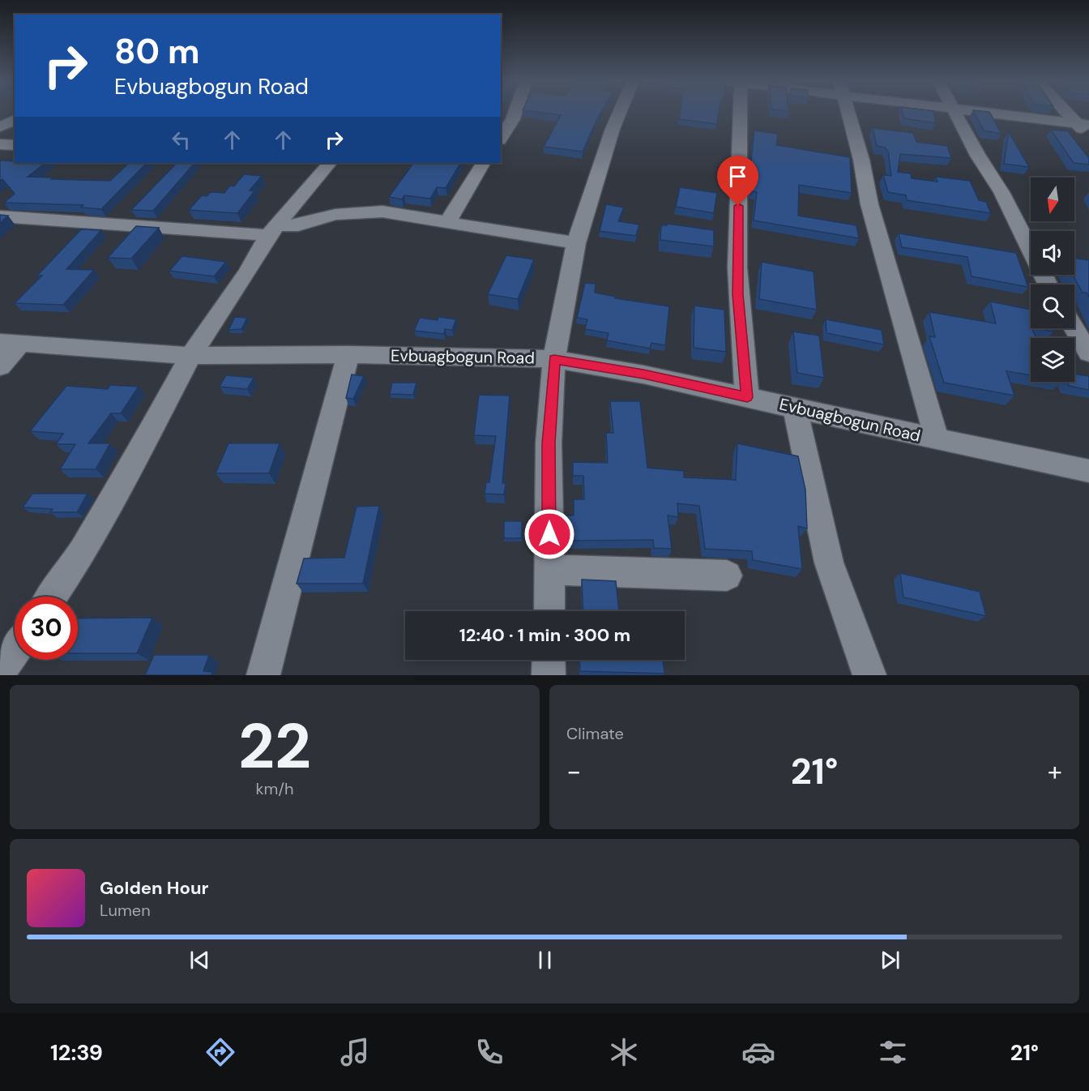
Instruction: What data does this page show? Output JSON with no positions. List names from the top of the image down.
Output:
{
  "streets": {
    "street": ["Evbuagbogun Road"]
  },
  "north": "bottom",
  "page": {
    "turn": ["80 m", "Evbuagbogun Road"],
    "limit": "30",
    "trip": "12:40 · 1 min · 300 m",
    "tile": [
      ["22", "km/h"],
      "Climate"
    ],
    "heat": ["−", "21°", "+"],
    "song": ["Golden Hour", "Lumen"],
    "tabs": ["12:39", "21°"]
  }
}
